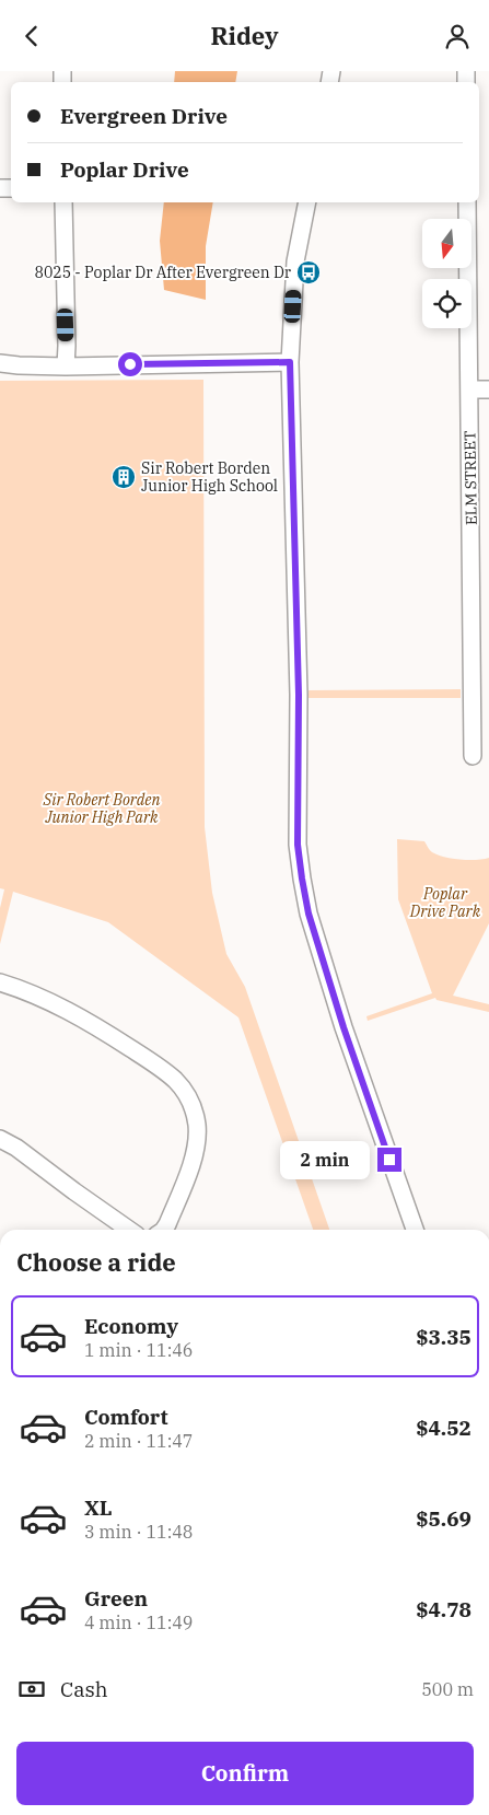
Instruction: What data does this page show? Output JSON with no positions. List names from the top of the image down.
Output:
{
  "streets": {
    "street": ["ELM STREET"]
  },
  "parks": ["Sir Robert Borden Junior High Park", "Poplar Drive Park"],
  "places": {
    "bus stop": ["8025 - Poplar Dr After Evergreen Dr"],
    "building": ["Sir Robert Borden Junior High School"]
  },
  "north": "bottom",
  "page": {
    "header": "Ridey",
    "banner": ["Evergreen Drive", "Poplar Drive"],
    "bubble": "2 min",
    "heading": "Choose a ride",
    "list": [
      {
        "name": "Economy",
        "note": "1 min · 11:46",
        "value": "$3.35"
      },
      {
        "name": "Comfort",
        "note": "2 min · 11:47",
        "value": "$4.52"
      },
      {
        "name": "XL",
        "note": "3 min · 11:48",
        "value": "$5.69"
      },
      {
        "name": "Green",
        "note": "4 min · 11:49",
        "value": "$4.78"
      }
    ],
    "pay": ["Cash", "500 m"],
    "buttons": "Confirm"
  }
}
